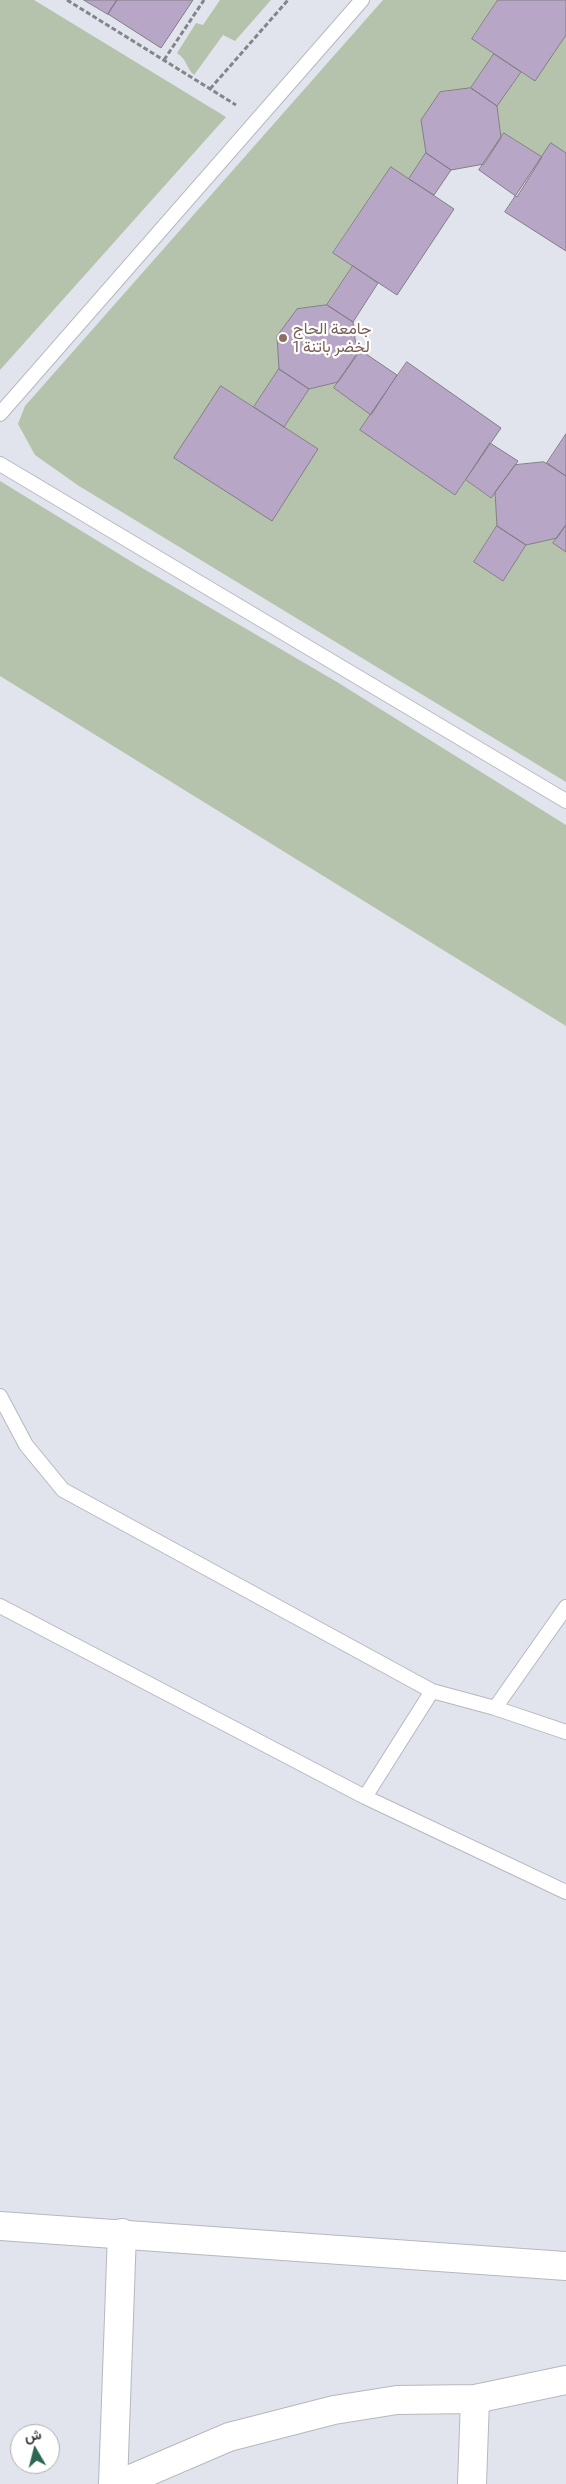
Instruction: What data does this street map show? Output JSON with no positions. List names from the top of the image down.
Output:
{
  "places": ["جامعة الحاج لخضر باتنة 1"],
  "north": "top"
}
